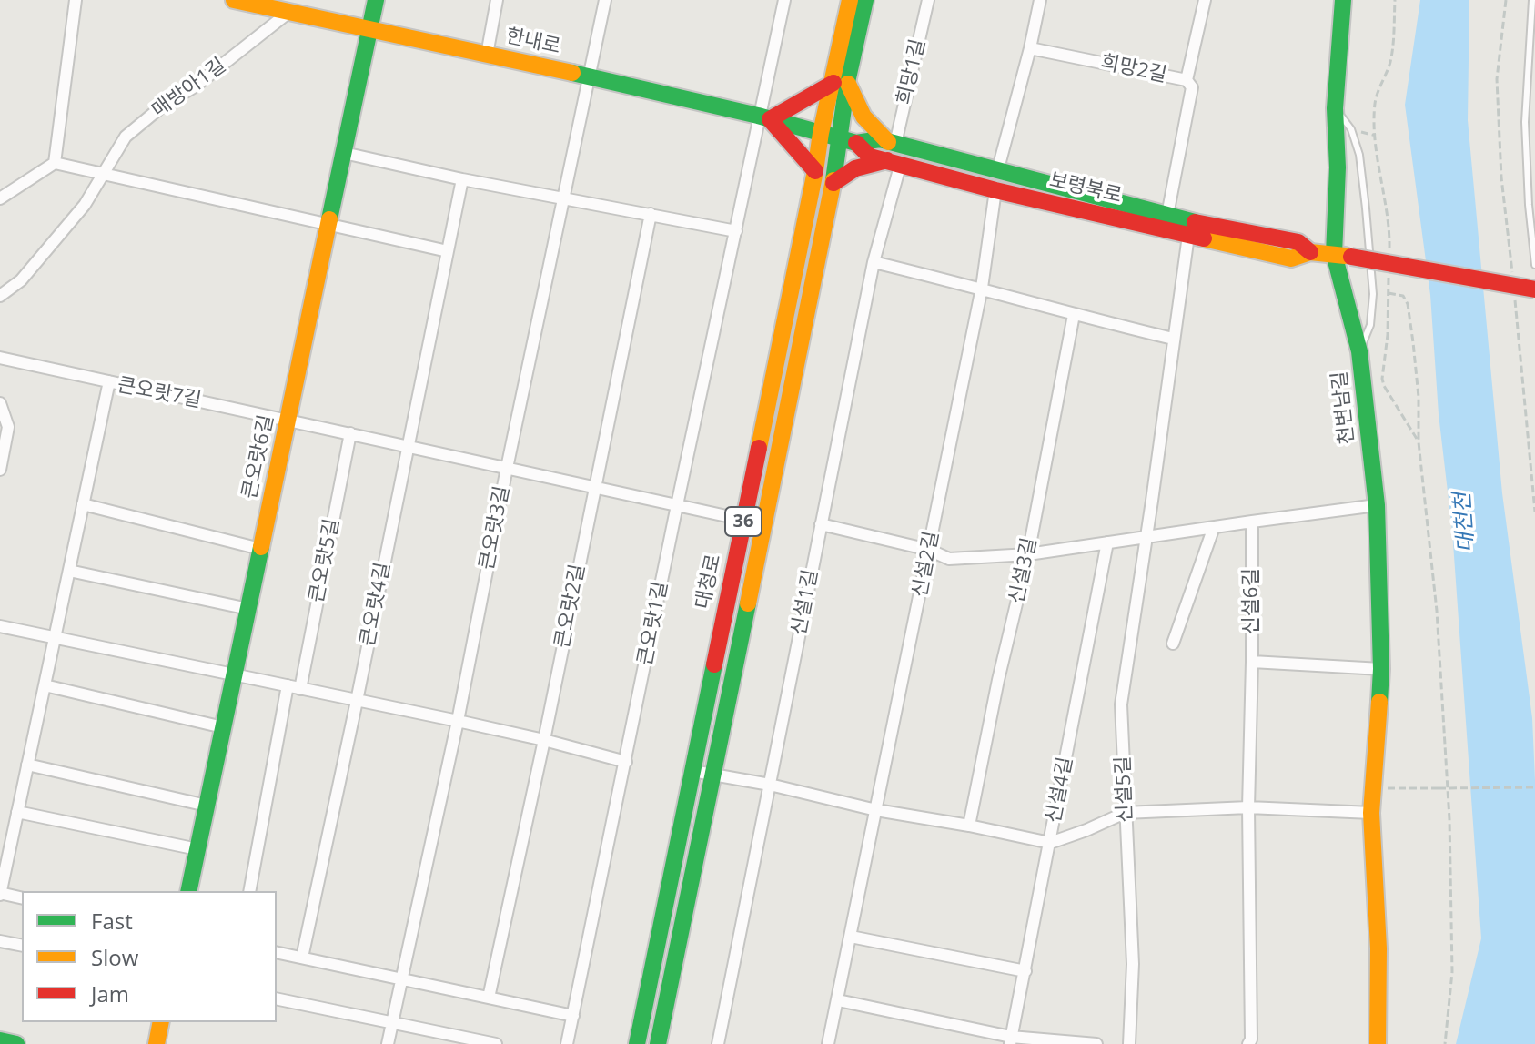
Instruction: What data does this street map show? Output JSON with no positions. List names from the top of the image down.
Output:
{
  "streets": {
    "main road": [
      "한내로",
      "보령북로",
      "천변남길",
      "큰오랏6길",
      "36",
      "대청로"
    ],
    "street": [
      "희망2길",
      "희망1길",
      "매방아1길",
      "큰오랏7길",
      "큰오랏3길",
      "큰오랏5길",
      "신설2길",
      "신설3길",
      "신설6길",
      "신설1길",
      "큰오랏4길",
      "큰오랏2길",
      "큰오랏1길",
      "신설5길",
      "신설4길"
    ]
  },
  "crossings": [
    ["한내로", "매방아1길"],
    ["한내로", "보령북로"],
    ["한내로", "큰오랏6길"],
    ["한내로", "큰오랏3길"],
    ["한내로", "대청로"],
    ["한내로", "큰오랏1길"],
    ["희망2길", "보령북로"],
    ["희망1길", "보령북로"],
    ["보령북로", "천변남길"],
    ["보령북로", "신설2길"],
    ["보령북로", "대청로"],
    ["보령북로", "신설1길"],
    ["보령북로", "신설5길"],
    ["큰오랏7길", "큰오랏6길"],
    ["큰오랏7길", "큰오랏3길"],
    ["큰오랏7길", "큰오랏5길"],
    ["큰오랏7길", "대청로"],
    ["큰오랏7길", "큰오랏4길"],
    ["큰오랏7길", "큰오랏2길"],
    ["큰오랏7길", "큰오랏1길"]
  ],
  "water": ["대천천"],
  "legend": ["Fast", "Slow", "Jam"]
}
